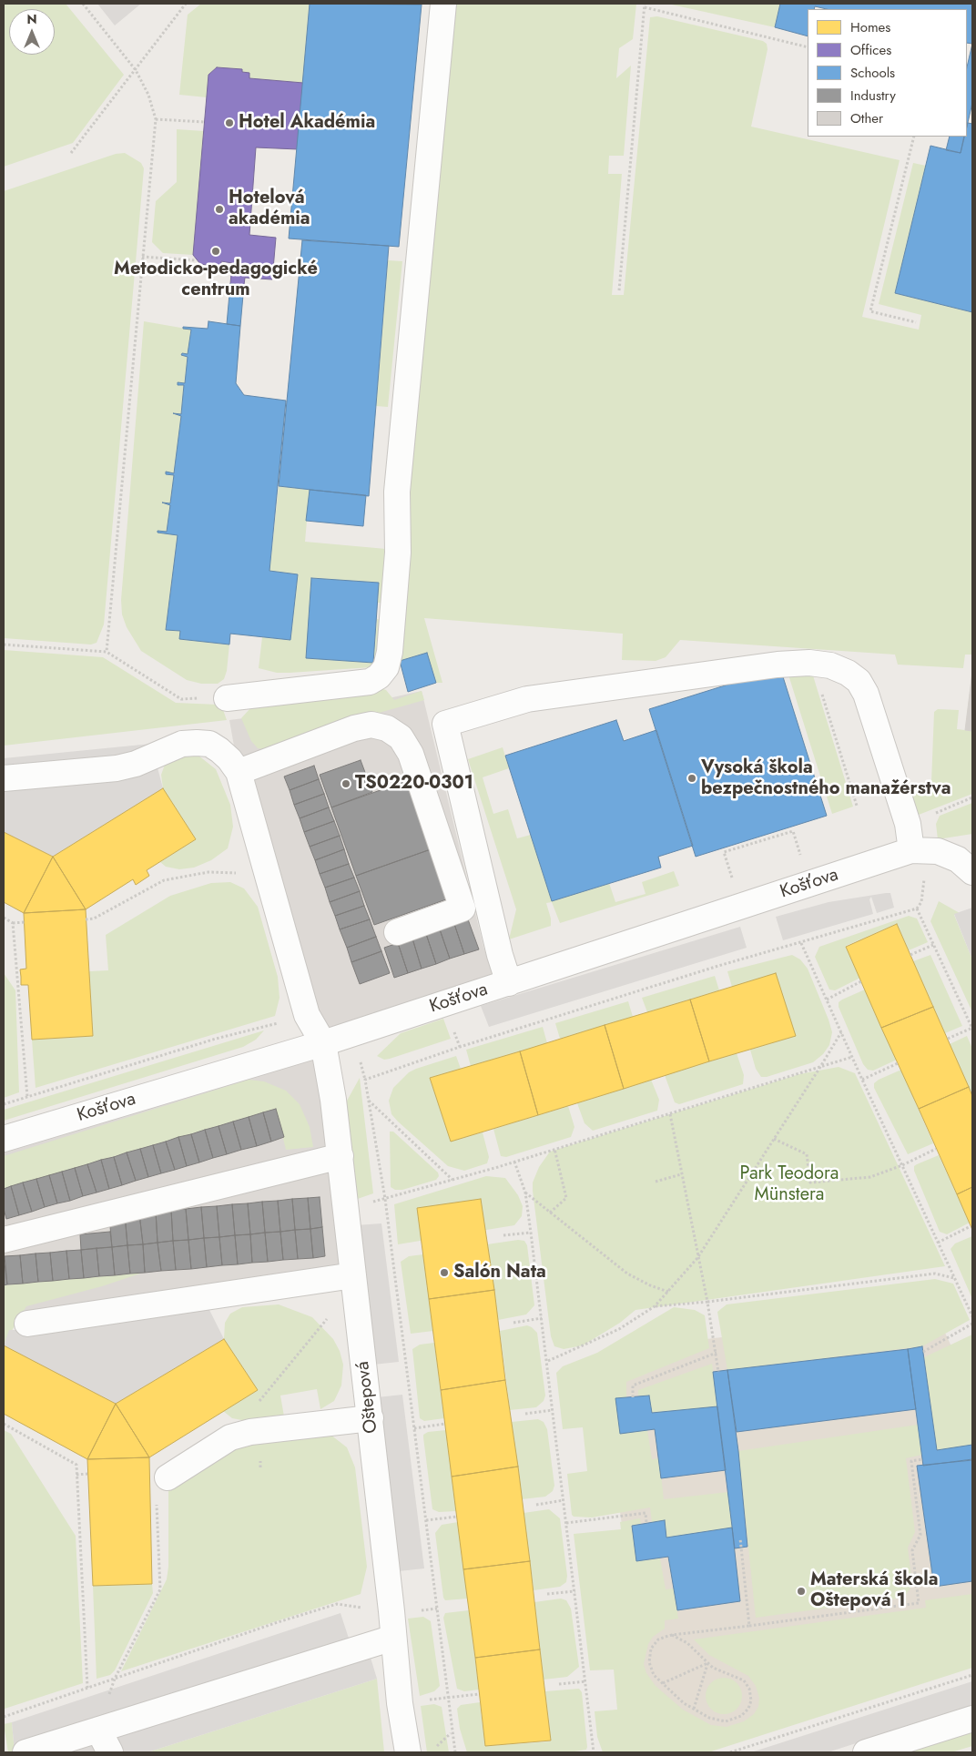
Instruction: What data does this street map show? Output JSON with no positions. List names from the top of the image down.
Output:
{
  "streets": {
    "street": ["Košťova", "Oštepová"]
  },
  "crossings": [
    ["Košťova", "Oštepová"]
  ],
  "parks": ["Park Teodora Münstera"],
  "places": [
    "Hotel Akadémia",
    "Hotelová akadémia",
    "Metodicko-pedagogické centrum",
    "Vysoká škola bezpečnostného manažérstva",
    "TS0220-0301",
    "Salón Nata",
    "Materská škola Oštepová 1"
  ],
  "legend": [
    "Homes",
    "Offices",
    "Schools",
    "Industry",
    "Other"
  ],
  "north": "top"
}
